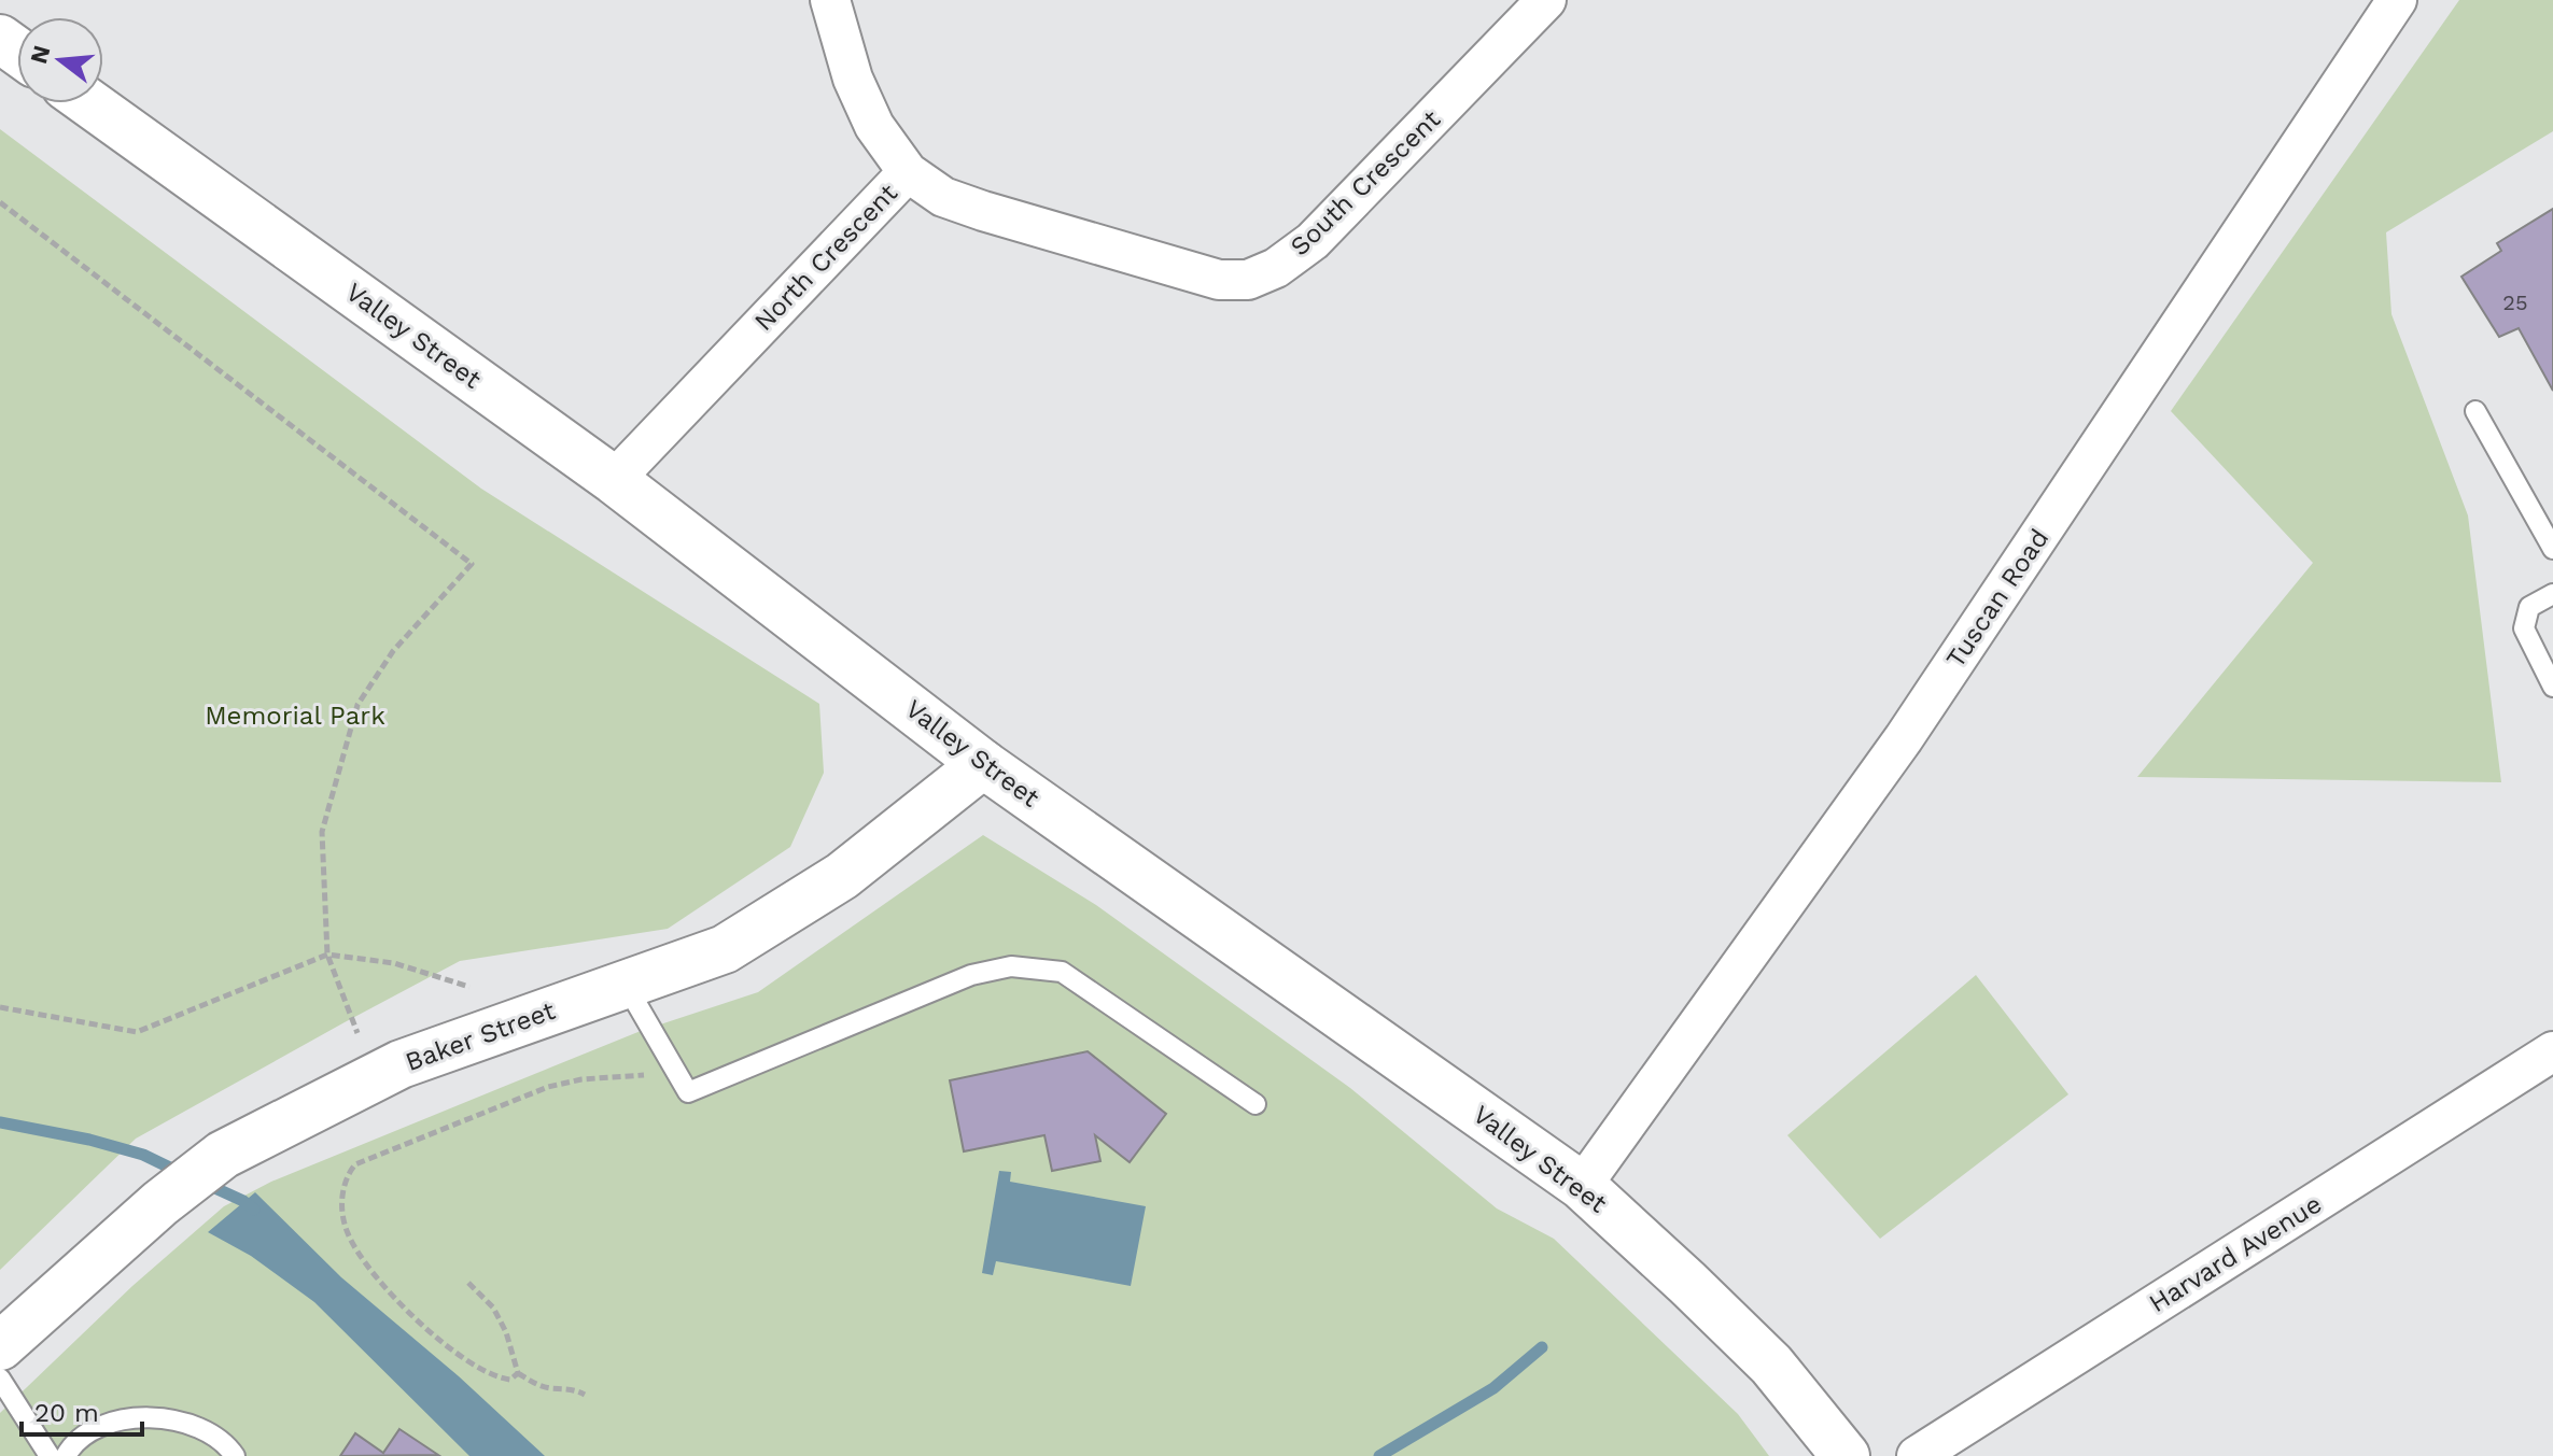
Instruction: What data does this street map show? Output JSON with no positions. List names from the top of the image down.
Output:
{
  "streets": {
    "main road": ["Valley Street", "Baker Street"],
    "street": [
      "South Crescent",
      "North Crescent",
      "Tuscan Road",
      "Harvard Avenue"
    ]
  },
  "crossings": [
    ["South Crescent", "North Crescent"],
    ["North Crescent", "Valley Street"],
    ["Valley Street", "Tuscan Road"],
    ["Valley Street", "Baker Street"]
  ],
  "parks": ["Memorial Park"],
  "house_numbers": ["25"],
  "scale_bar": "20 m",
  "north": "left"
}
